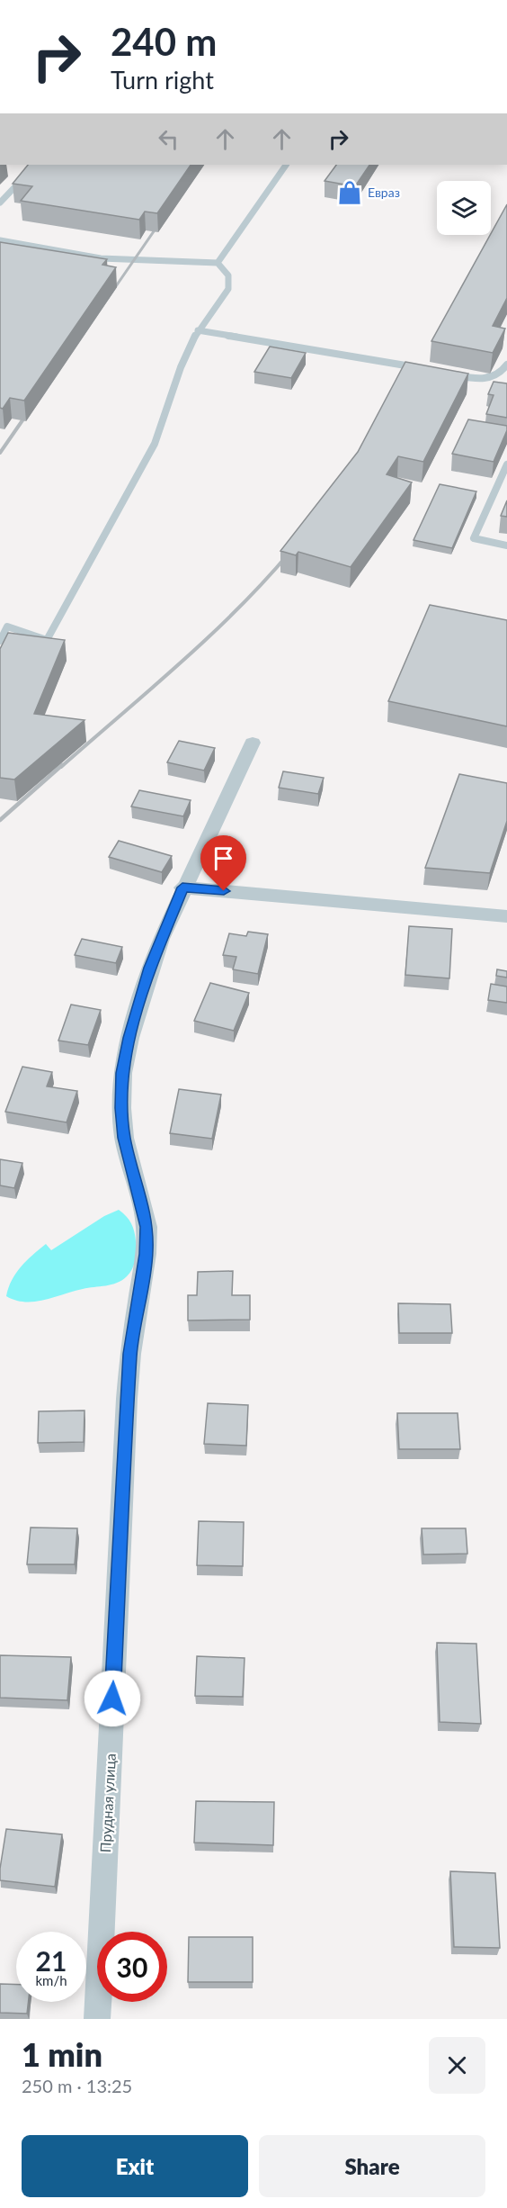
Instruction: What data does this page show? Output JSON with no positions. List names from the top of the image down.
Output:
{
  "streets": {
    "street": ["Прудная улица"]
  },
  "places": {
    "shop": ["Евраз"]
  },
  "page": {
    "turn": ["240 m", "Turn right"],
    "speed": "21 km/h",
    "limit": "30",
    "heading": ["1 min", "250 m · 13:25"],
    "buttons": ["Exit", "Share"]
  }
}
